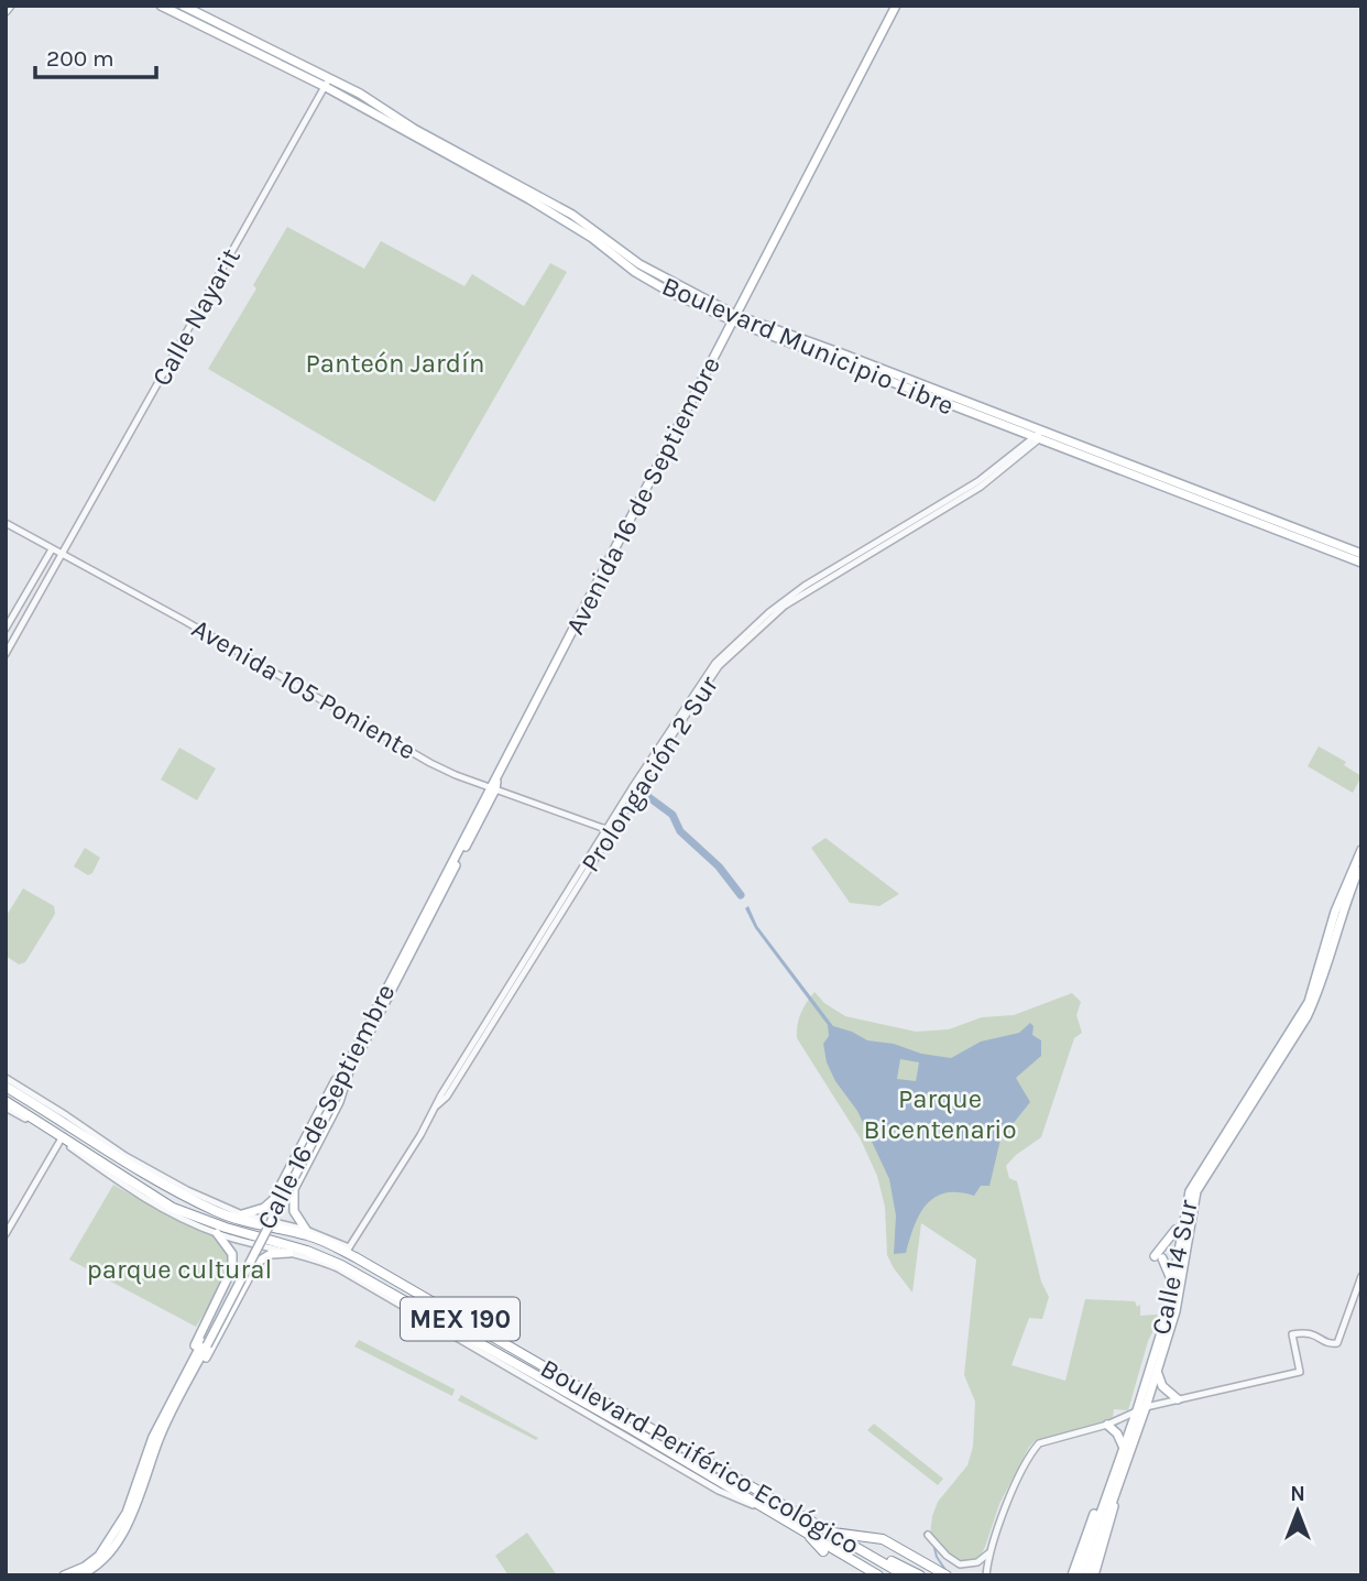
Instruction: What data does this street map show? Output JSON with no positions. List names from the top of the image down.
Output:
{
  "streets": {
    "highway": ["MEX 190", "Boulevard Periférico Ecológico"],
    "main road": [
      "Boulevard Municipio Libre",
      "Avenida 16 de Septiembre",
      "Calle 16 de Septiembre",
      "Calle 14 Sur"
    ],
    "street": ["Calle Nayarit", "Avenida 105 Poniente", "Prolongación 2 Sur"]
  },
  "crossings": [
    ["Calle Nayarit", "Boulevard Municipio Libre"],
    ["Calle Nayarit", "Avenida 105 Poniente"],
    ["Boulevard Municipio Libre", "Avenida 16 de Septiembre"],
    ["Boulevard Municipio Libre", "Prolongación 2 Sur"],
    ["Avenida 16 de Septiembre", "Avenida 105 Poniente"],
    ["Avenida 16 de Septiembre", "Calle 16 de Septiembre"],
    ["Avenida 105 Poniente", "Prolongación 2 Sur"],
    ["Avenida 105 Poniente", "Calle 16 de Septiembre"],
    ["Prolongación 2 Sur", "Boulevard Periférico Ecológico"]
  ],
  "parks": ["Panteón Jardín", "Parque Bicentenario", "parque cultural"],
  "scale_bar": "200 m",
  "north": "top"
}
